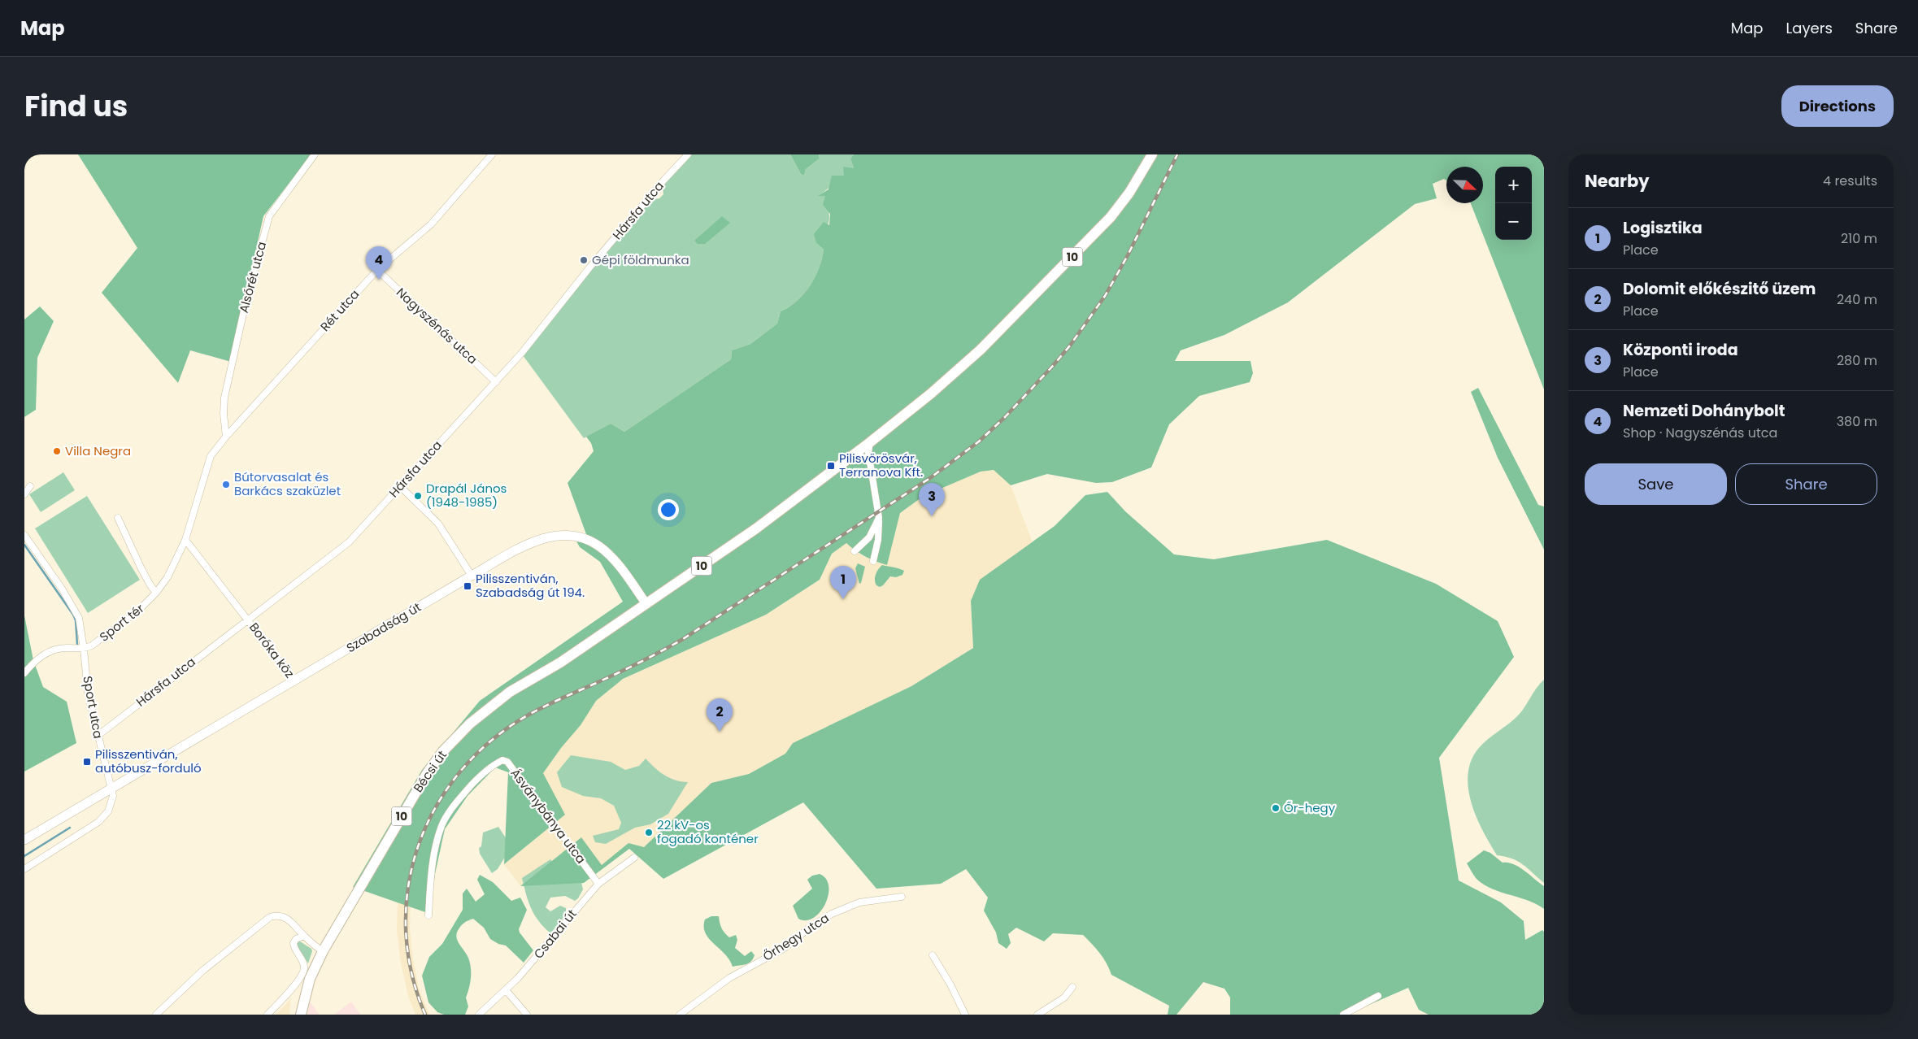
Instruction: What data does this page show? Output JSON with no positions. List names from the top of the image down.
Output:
{
  "streets": {
    "main road": ["10", "Szabadság út", "Bécsi út"],
    "street": [
      "Hársfa utca",
      "Alsórét utca",
      "Rét utca",
      "Nagyszénás utca",
      "Sport tér",
      "Boróka köz",
      "Sport utca",
      "Ásványbánya utca",
      "Csabai út",
      "Őrhegy utca"
    ]
  },
  "crossings": [
    ["Hársfa utca", "Nagyszénás utca"],
    ["Hársfa utca", "Boróka köz"],
    ["Hársfa utca", "Sport utca"],
    ["10", "Szabadság út"],
    ["10", "Bécsi út"],
    ["Alsórét utca", "Rét utca"],
    ["Rét utca", "Nagyszénás utca"],
    ["Rét utca", "Sport tér"],
    ["Rét utca", "Boróka köz"],
    ["Sport tér", "Sport utca"],
    ["Szabadság út", "Boróka köz"],
    ["Szabadság út", "Sport utca"],
    ["Szabadság út", "Bécsi út"],
    ["Ásványbánya utca", "Csabai út"]
  ],
  "places": {
    "other": [
      "Gépi földmunka",
      "Villa Negra",
      "Bútorvasalat és Barkács szaküzlet",
      "Drapál János (1948-1985)",
      "Őr-hegy",
      "22 kV-os fogadó konténer"
    ],
    "transit": ["Pilisvörösvár, Terranova Kft.", "Pilisszentiván, Szabadság út 194.", "Pilisszentiván, autóbusz-forduló"]
  },
  "north": "bottom right",
  "page": {
    "header": "Map",
    "nav": ["Map", "Layers", "Share"],
    "title": "Find us",
    "buttons": [
      "Directions",
      ["Save", "Share"]
    ],
    "heading": ["Nearby", "4 results"],
    "map_buttons": ["+", "−"],
    "list": [
      {
        "mark": "1",
        "name": "Logisztika",
        "note": "Place",
        "value": "210 m"
      },
      {
        "mark": "2",
        "name": "Dolomit előkészitő üzem",
        "note": "Place",
        "value": "240 m"
      },
      {
        "mark": "3",
        "name": "Központi iroda",
        "note": "Place",
        "value": "280 m"
      },
      {
        "mark": "4",
        "name": "Nemzeti Dohánybolt",
        "note": "Shop · Nagyszénás utca",
        "value": "380 m"
      }
    ],
    "pins": [
      "4",
      "3",
      "1",
      "2"
    ]
  }
}
